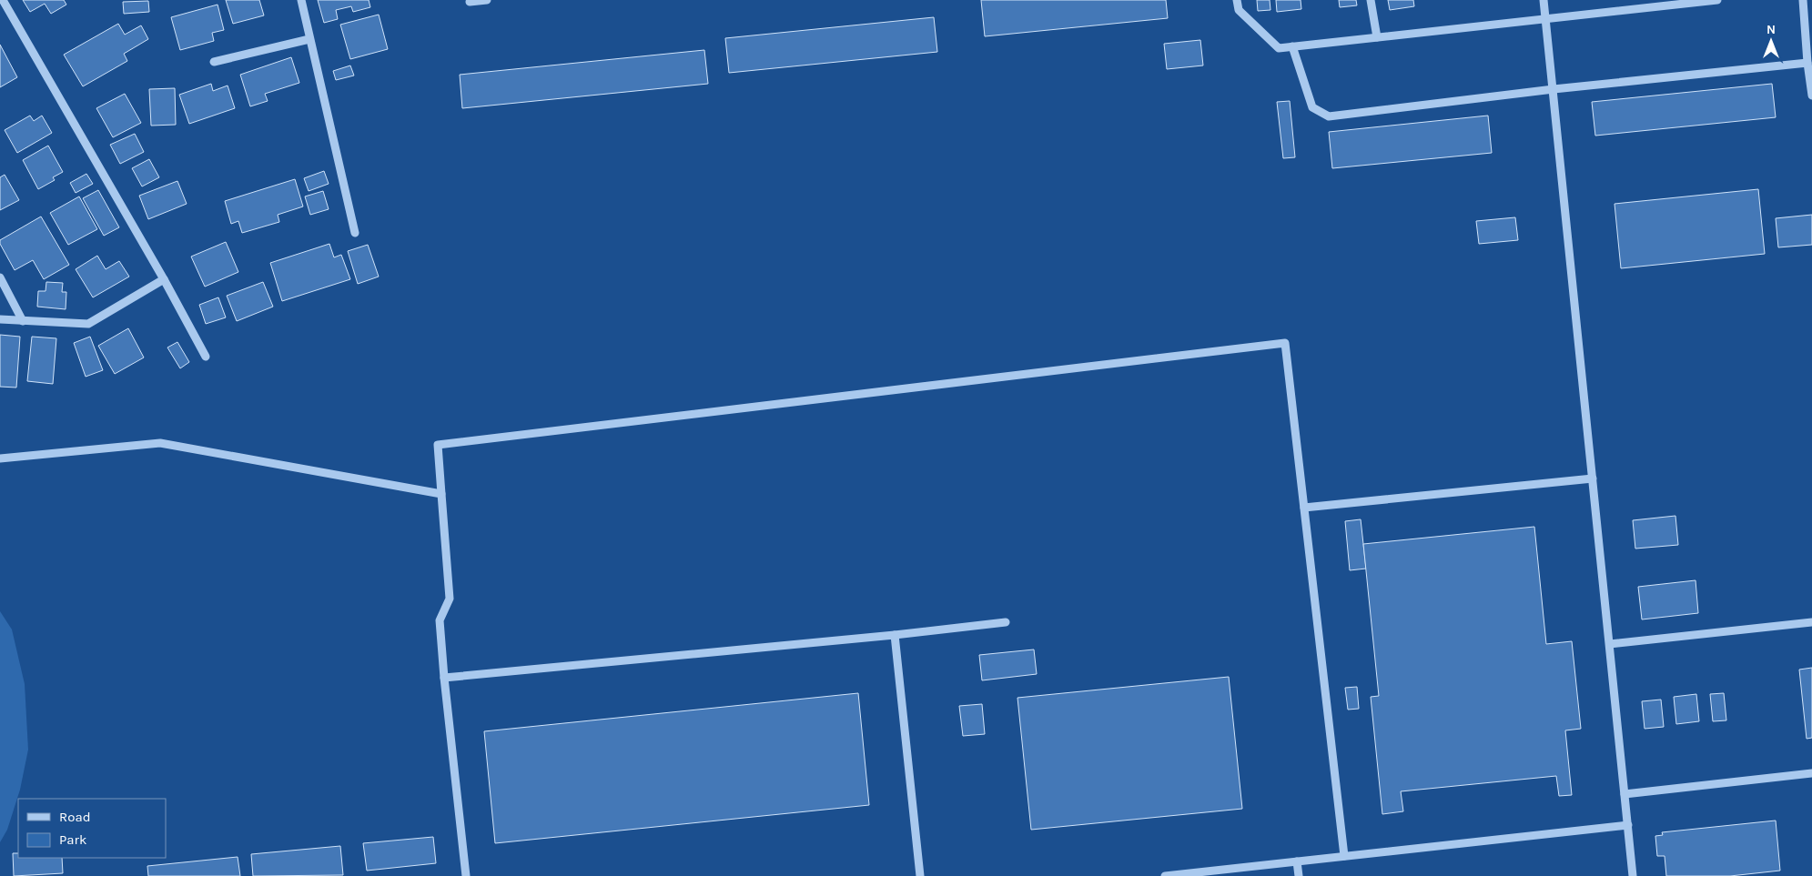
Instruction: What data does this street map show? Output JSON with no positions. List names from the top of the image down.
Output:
{
  "legend": ["Road", "Park"],
  "north": "top"
}
